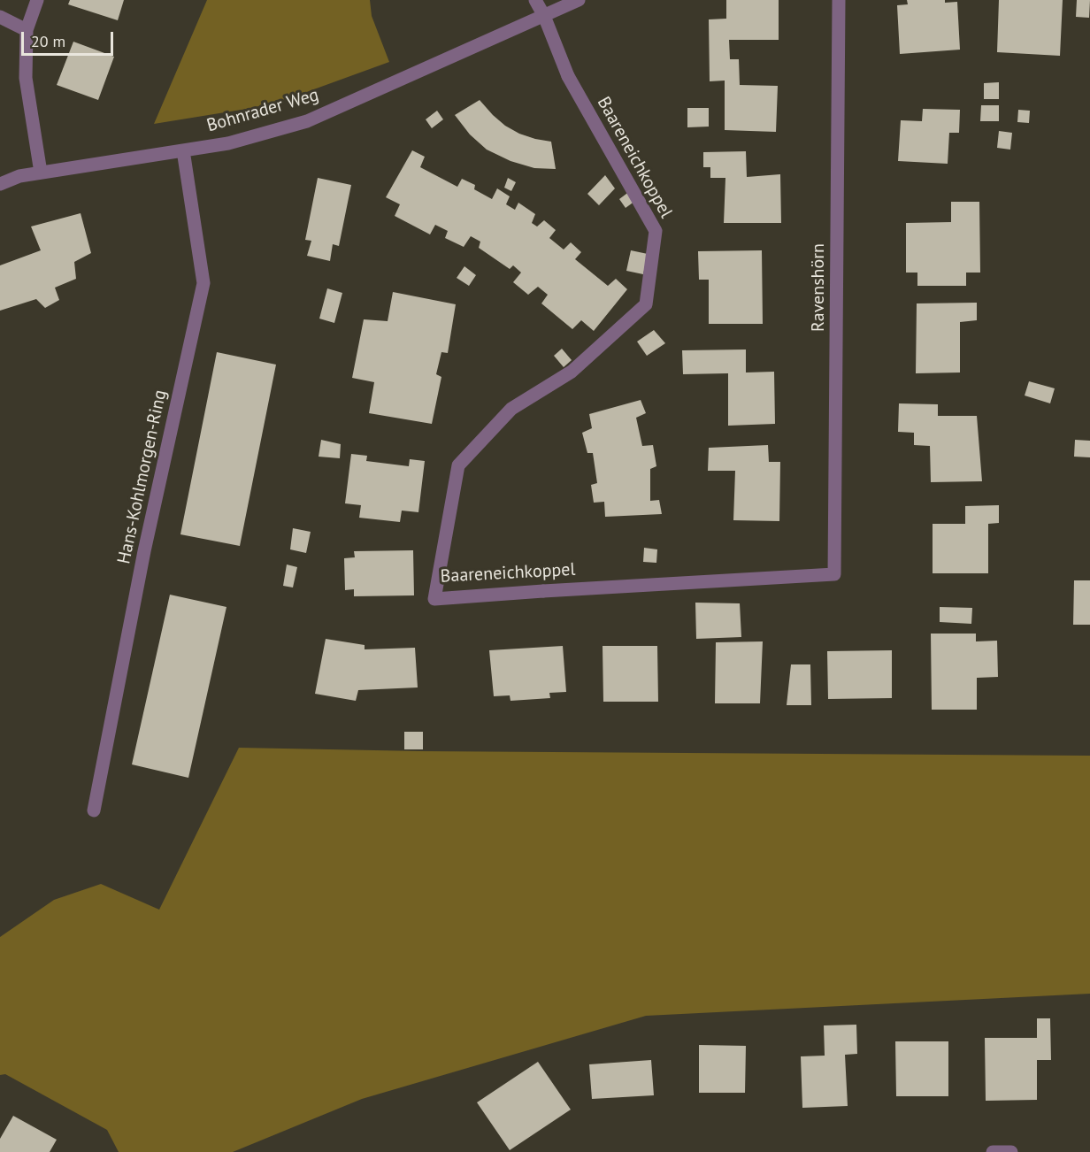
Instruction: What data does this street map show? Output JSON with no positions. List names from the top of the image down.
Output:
{
  "streets": {
    "street": [
      "Bohnrader Weg",
      "Baareneichkoppel",
      "Ravenshörn",
      "Hans-Kohlmorgen-Ring"
    ]
  },
  "crossings": [
    ["Bohnrader Weg", "Baareneichkoppel"],
    ["Bohnrader Weg", "Hans-Kohlmorgen-Ring"],
    ["Baareneichkoppel", "Ravenshörn"]
  ],
  "scale_bar": "20 m"
}
